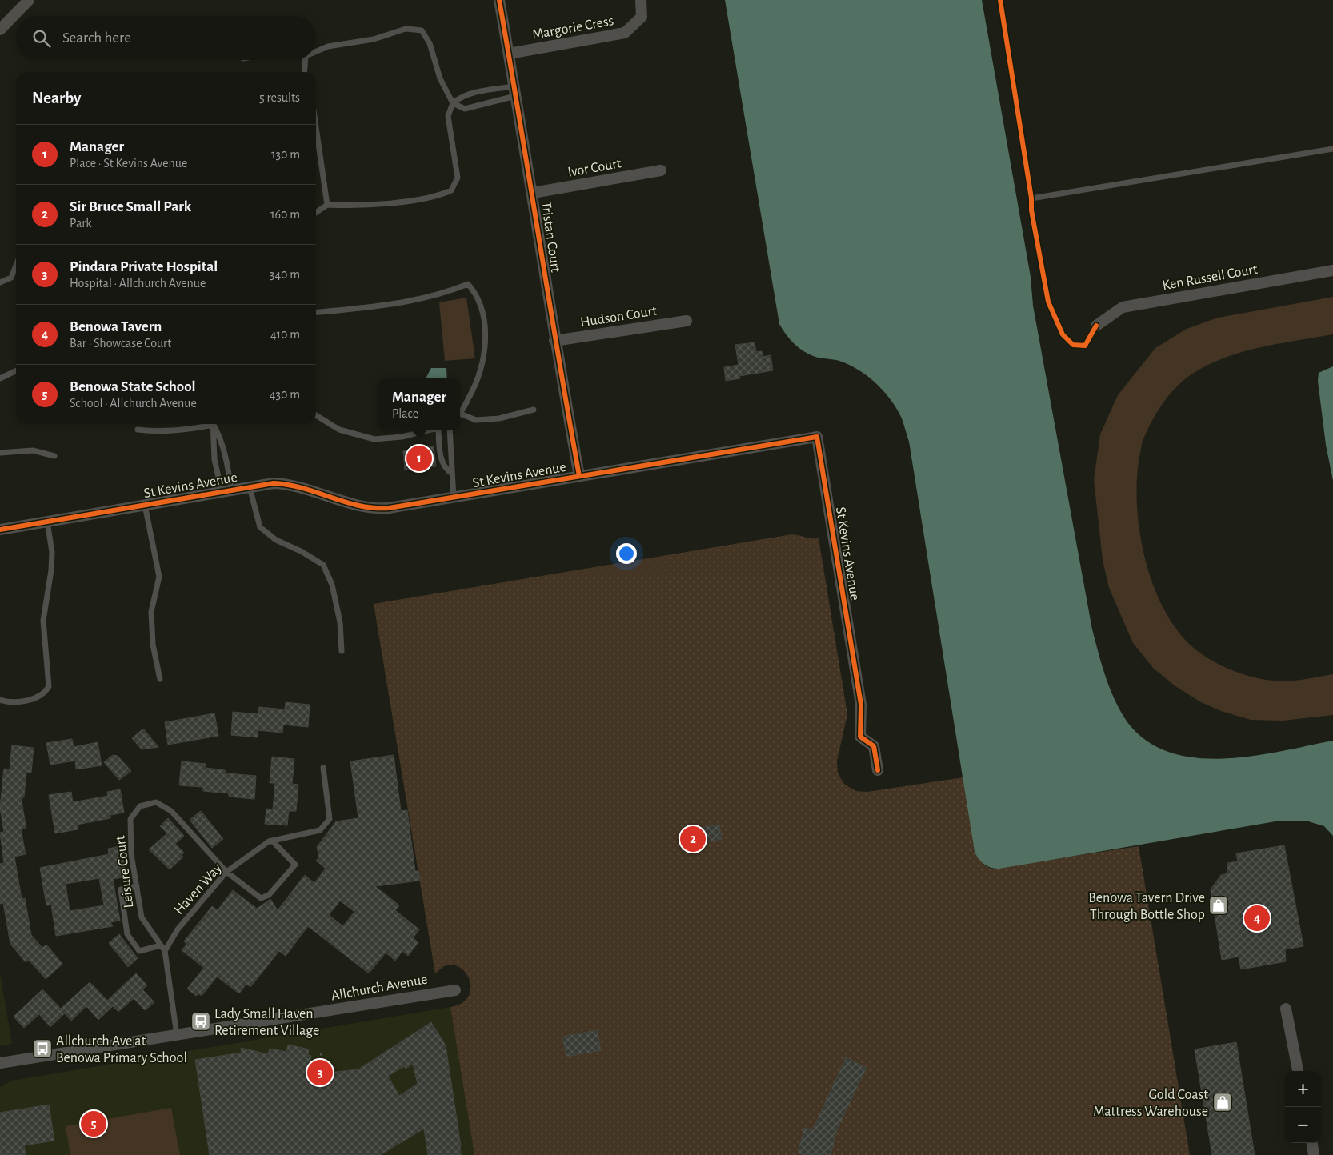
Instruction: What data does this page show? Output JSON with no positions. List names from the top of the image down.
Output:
{
  "streets": {
    "street": [
      "Margorie Cress",
      "Ivor Court",
      "Tristan Court",
      "Ken Russell Court",
      "Hudson Court",
      "St Kevins Avenue",
      "Allchurch Avenue"
    ],
    "lane": ["Leisure Court", "Haven Way"]
  },
  "crossings": [
    ["Margorie Cress", "Tristan Court"],
    ["Ivor Court", "Tristan Court"],
    ["Tristan Court", "Hudson Court"],
    ["Tristan Court", "St Kevins Avenue"],
    ["Leisure Court", "Haven Way"]
  ],
  "places": {
    "shop": ["Benowa Tavern Drive Through Bottle Shop", "Gold Coast Mattress Warehouse"],
    "bus stop": ["Lady Small Haven Retirement Village", "Allchurch Ave at Benowa Primary School"]
  },
  "page": {
    "search": "Search here",
    "heading": ["Nearby", "5 results"],
    "list": [
      {
        "mark": "1",
        "name": "Manager",
        "note": "Place · St Kevins Avenue",
        "value": "130 m"
      },
      {
        "mark": "2",
        "name": "Sir Bruce Small Park",
        "note": "Park",
        "value": "160 m"
      },
      {
        "mark": "3",
        "name": "Pindara Private Hospital",
        "note": "Hospital · Allchurch Avenue",
        "value": "340 m"
      },
      {
        "mark": "4",
        "name": "Benowa Tavern",
        "note": "Bar · Showcase Court",
        "value": "410 m"
      },
      {
        "mark": "5",
        "name": "Benowa State School",
        "note": "School · Allchurch Avenue",
        "value": "430 m"
      }
    ],
    "popup": ["Manager", "Place"],
    "pins": [
      "1",
      "2",
      "4",
      "3",
      "5"
    ],
    "map_buttons": ["+", "−"]
  }
}
